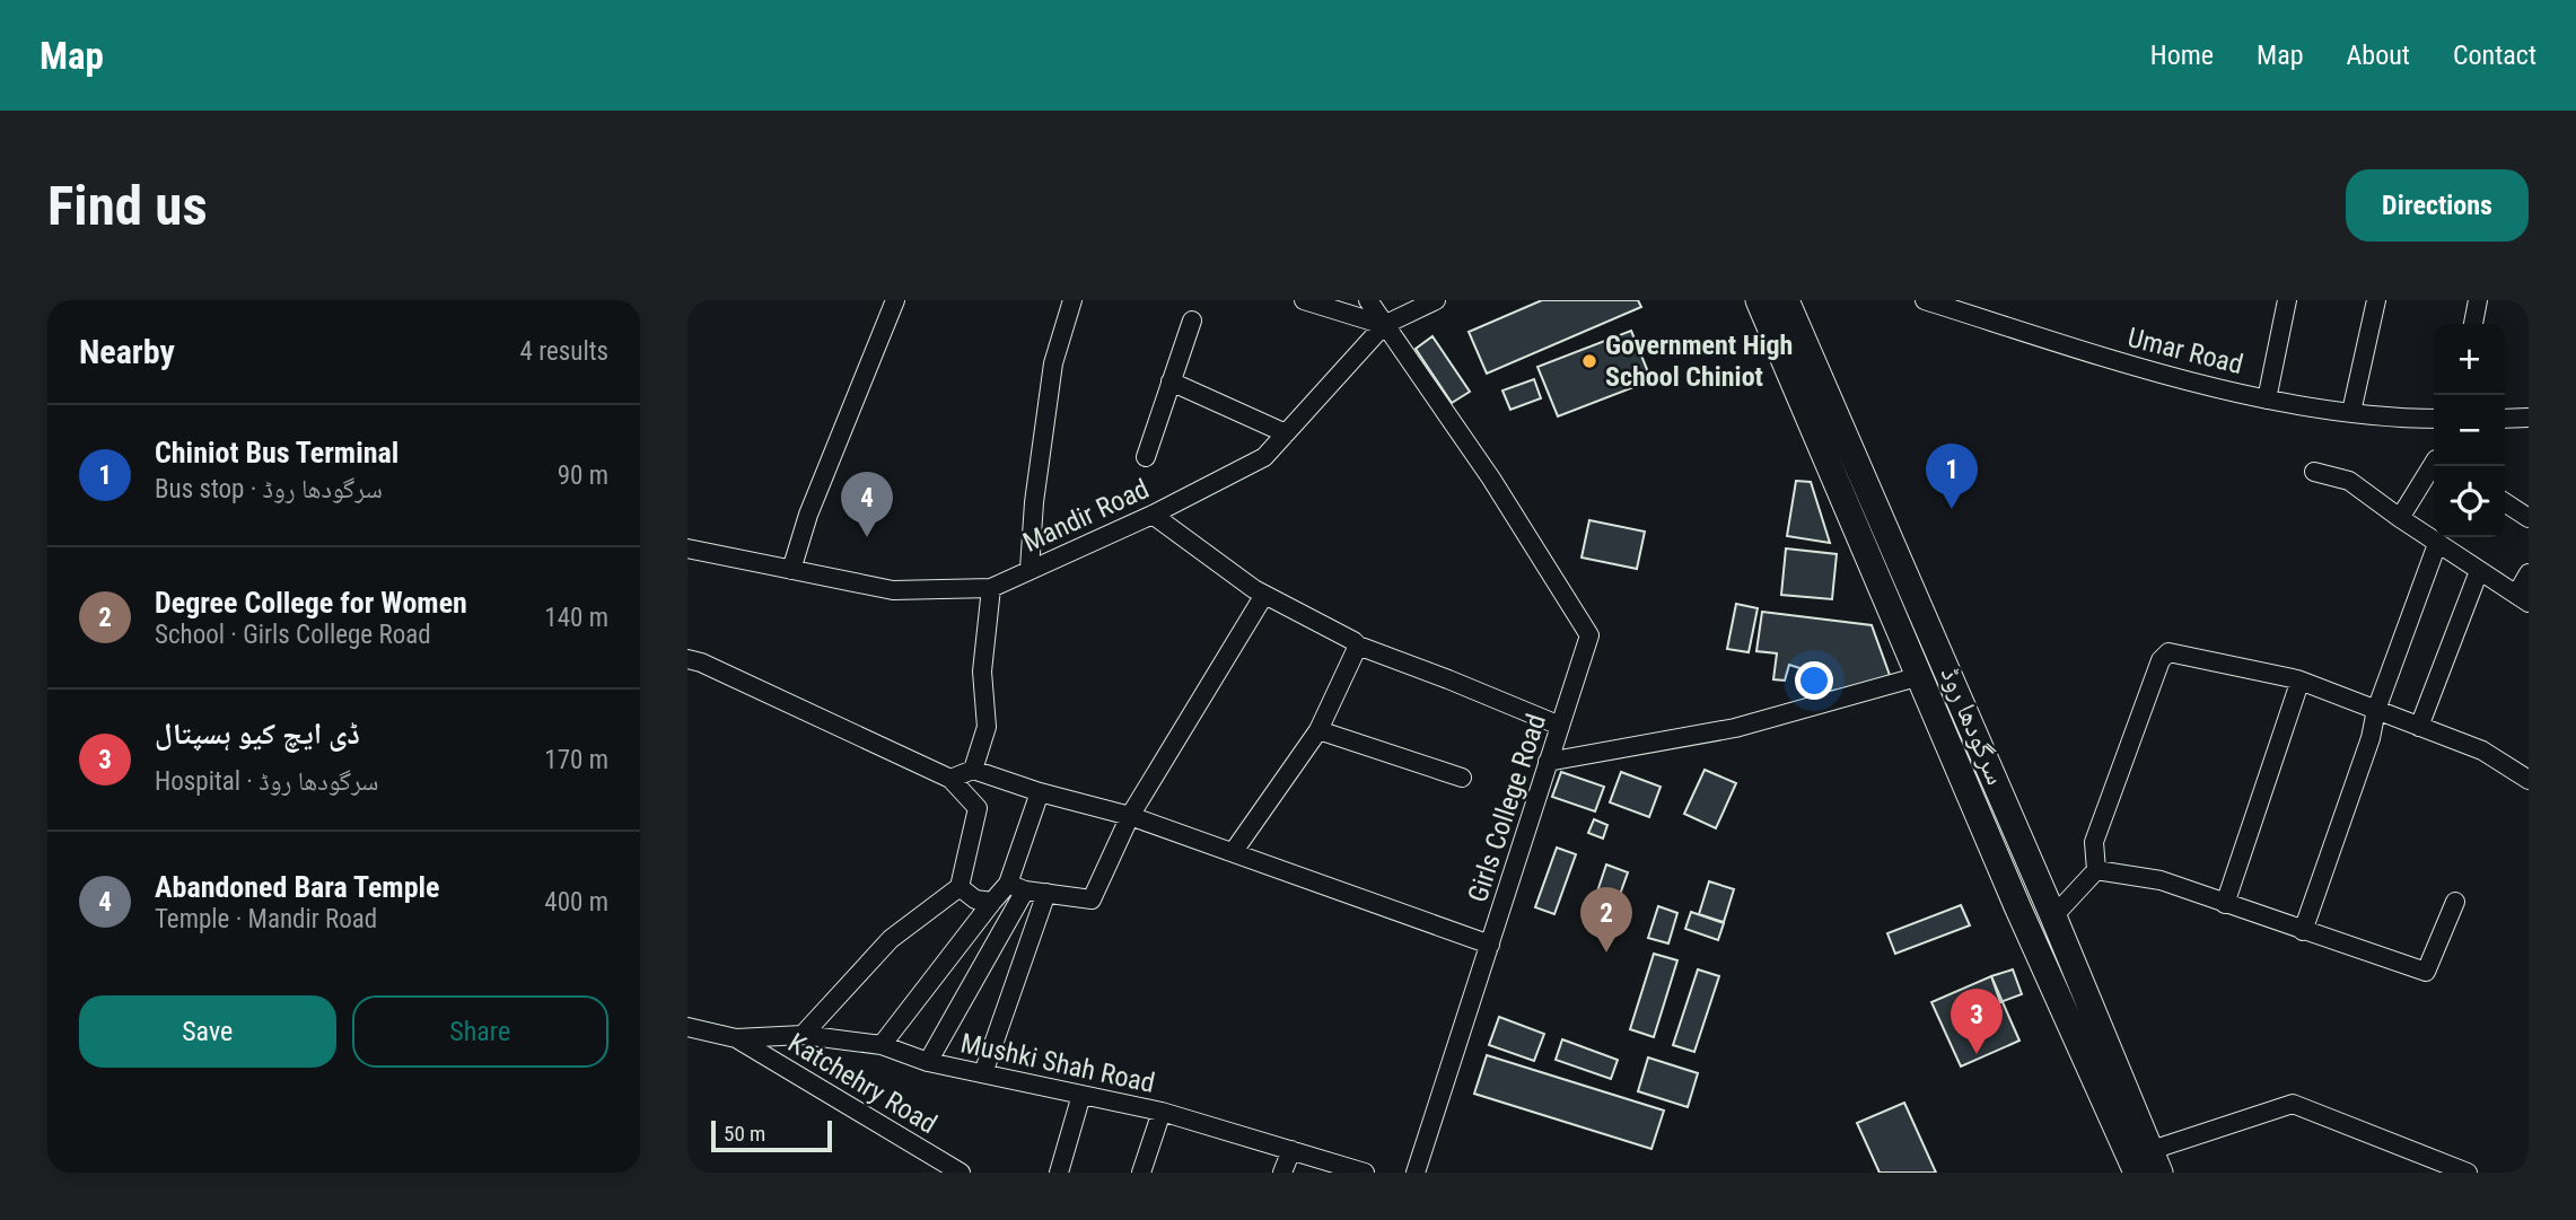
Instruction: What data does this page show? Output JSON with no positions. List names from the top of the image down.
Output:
{
  "streets": {
    "highway": ["سرگودھا روڈ"],
    "street": [
      "Umar Road",
      "Mandir Road",
      "Girls College Road",
      "Mushki Shah Road",
      "Katchehry Road"
    ]
  },
  "crossings": [
    ["Mandir Road", "Girls College Road"],
    ["Mushki Shah Road", "Katchehry Road"]
  ],
  "places": ["Government High School Chiniot"],
  "scale_bar": "50 m",
  "page": {
    "header": "Map",
    "nav": [
      "Home",
      "Map",
      "About",
      "Contact"
    ],
    "buttons": [
      "Directions",
      ["Save", "Share"]
    ],
    "title": "Find us",
    "heading": ["Nearby", "4 results"],
    "map_buttons": ["+", "−"],
    "list": [
      {
        "mark": "1",
        "name": "Chiniot Bus Terminal",
        "note": "Bus stop · سرگودھا روڈ",
        "value": "90 m"
      },
      {
        "mark": "2",
        "name": "Degree College for Women",
        "note": "School · Girls College Road",
        "value": "140 m"
      },
      {
        "mark": "3",
        "name": "ڈی ایچ کیو ہسپتال",
        "note": "Hospital · سرگودھا روڈ",
        "value": "170 m"
      },
      {
        "mark": "4",
        "name": "Abandoned Bara Temple",
        "note": "Temple · Mandir Road",
        "value": "400 m"
      }
    ],
    "pins": [
      "1",
      "4",
      "2",
      "3"
    ],
    "scale": "50 m"
  }
}
